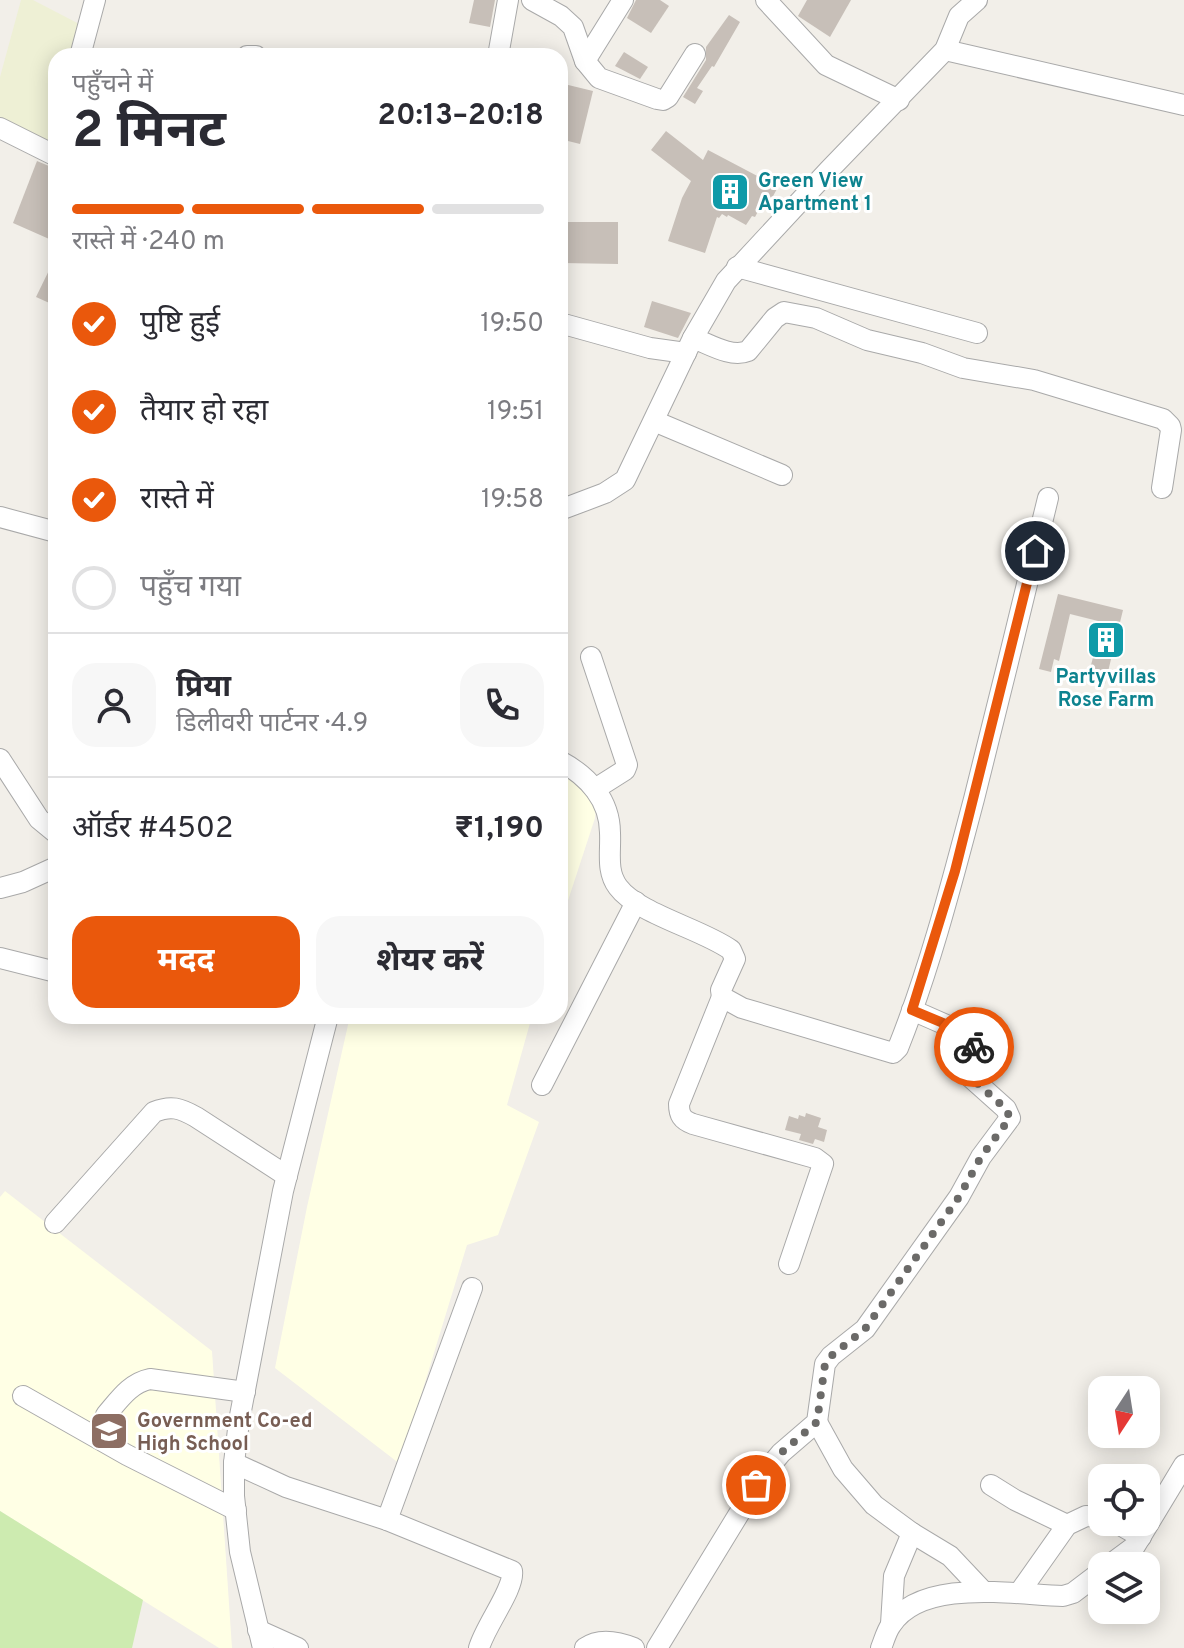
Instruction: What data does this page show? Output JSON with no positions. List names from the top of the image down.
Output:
{
  "places": {
    "building": ["Green View Apartment 1", "Partyvillas Rose Farm"],
    "school or university": ["Government Co-ed High School"]
  },
  "north": "bottom",
  "page": {
    "heading": ["2 मिनट", "पहुँचने में", "20:13–20:18"],
    "panel": [
      "प्रिया",
      "डिलीवरी पार्टनर · 4.9",
      "ऑर्डर #4502",
      "₹1,190"
    ],
    "bar": "रास्ते में · 240 m",
    "list": [
      ["पुष्टि हुई", "19:50"],
      ["तैयार हो रहा", "19:51"],
      ["रास्ते में", "19:58"],
      "पहुँच गया"
    ],
    "buttons": ["मदद", "शेयर करें"]
  }
}
